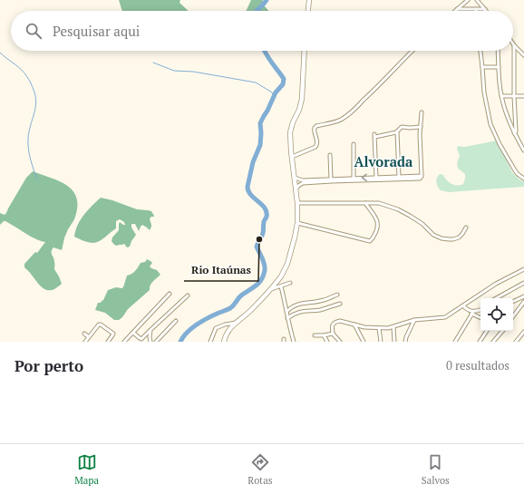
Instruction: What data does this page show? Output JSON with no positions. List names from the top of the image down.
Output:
{
  "districts": ["Alvorada"],
  "places": ["Rio Itaúnas"],
  "page": {
    "search": "Pesquisar aqui",
    "heading": ["Por perto", "0 resultados"],
    "nav": ["Mapa", "Rotas", "Salvos"]
  }
}
